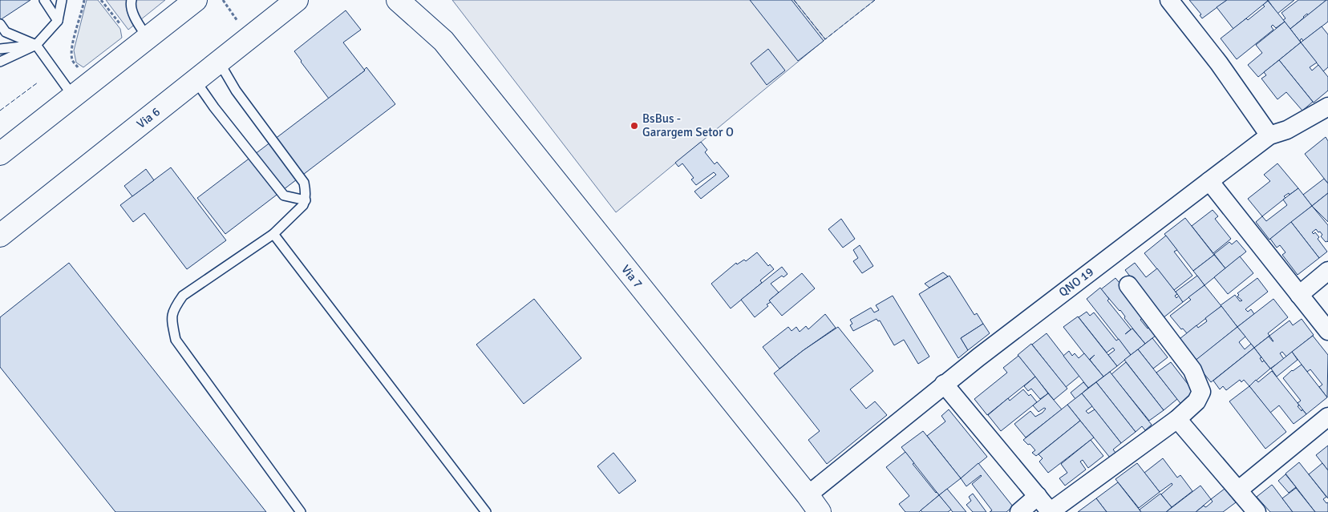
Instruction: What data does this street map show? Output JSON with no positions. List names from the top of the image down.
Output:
{
  "streets": {
    "main road": ["Via 6", "Via 7"],
    "street": ["QNO 19"]
  },
  "crossings": [
    ["Via 7", "QNO 19"]
  ],
  "places": ["BsBus - Garargem Setor O"]
}
